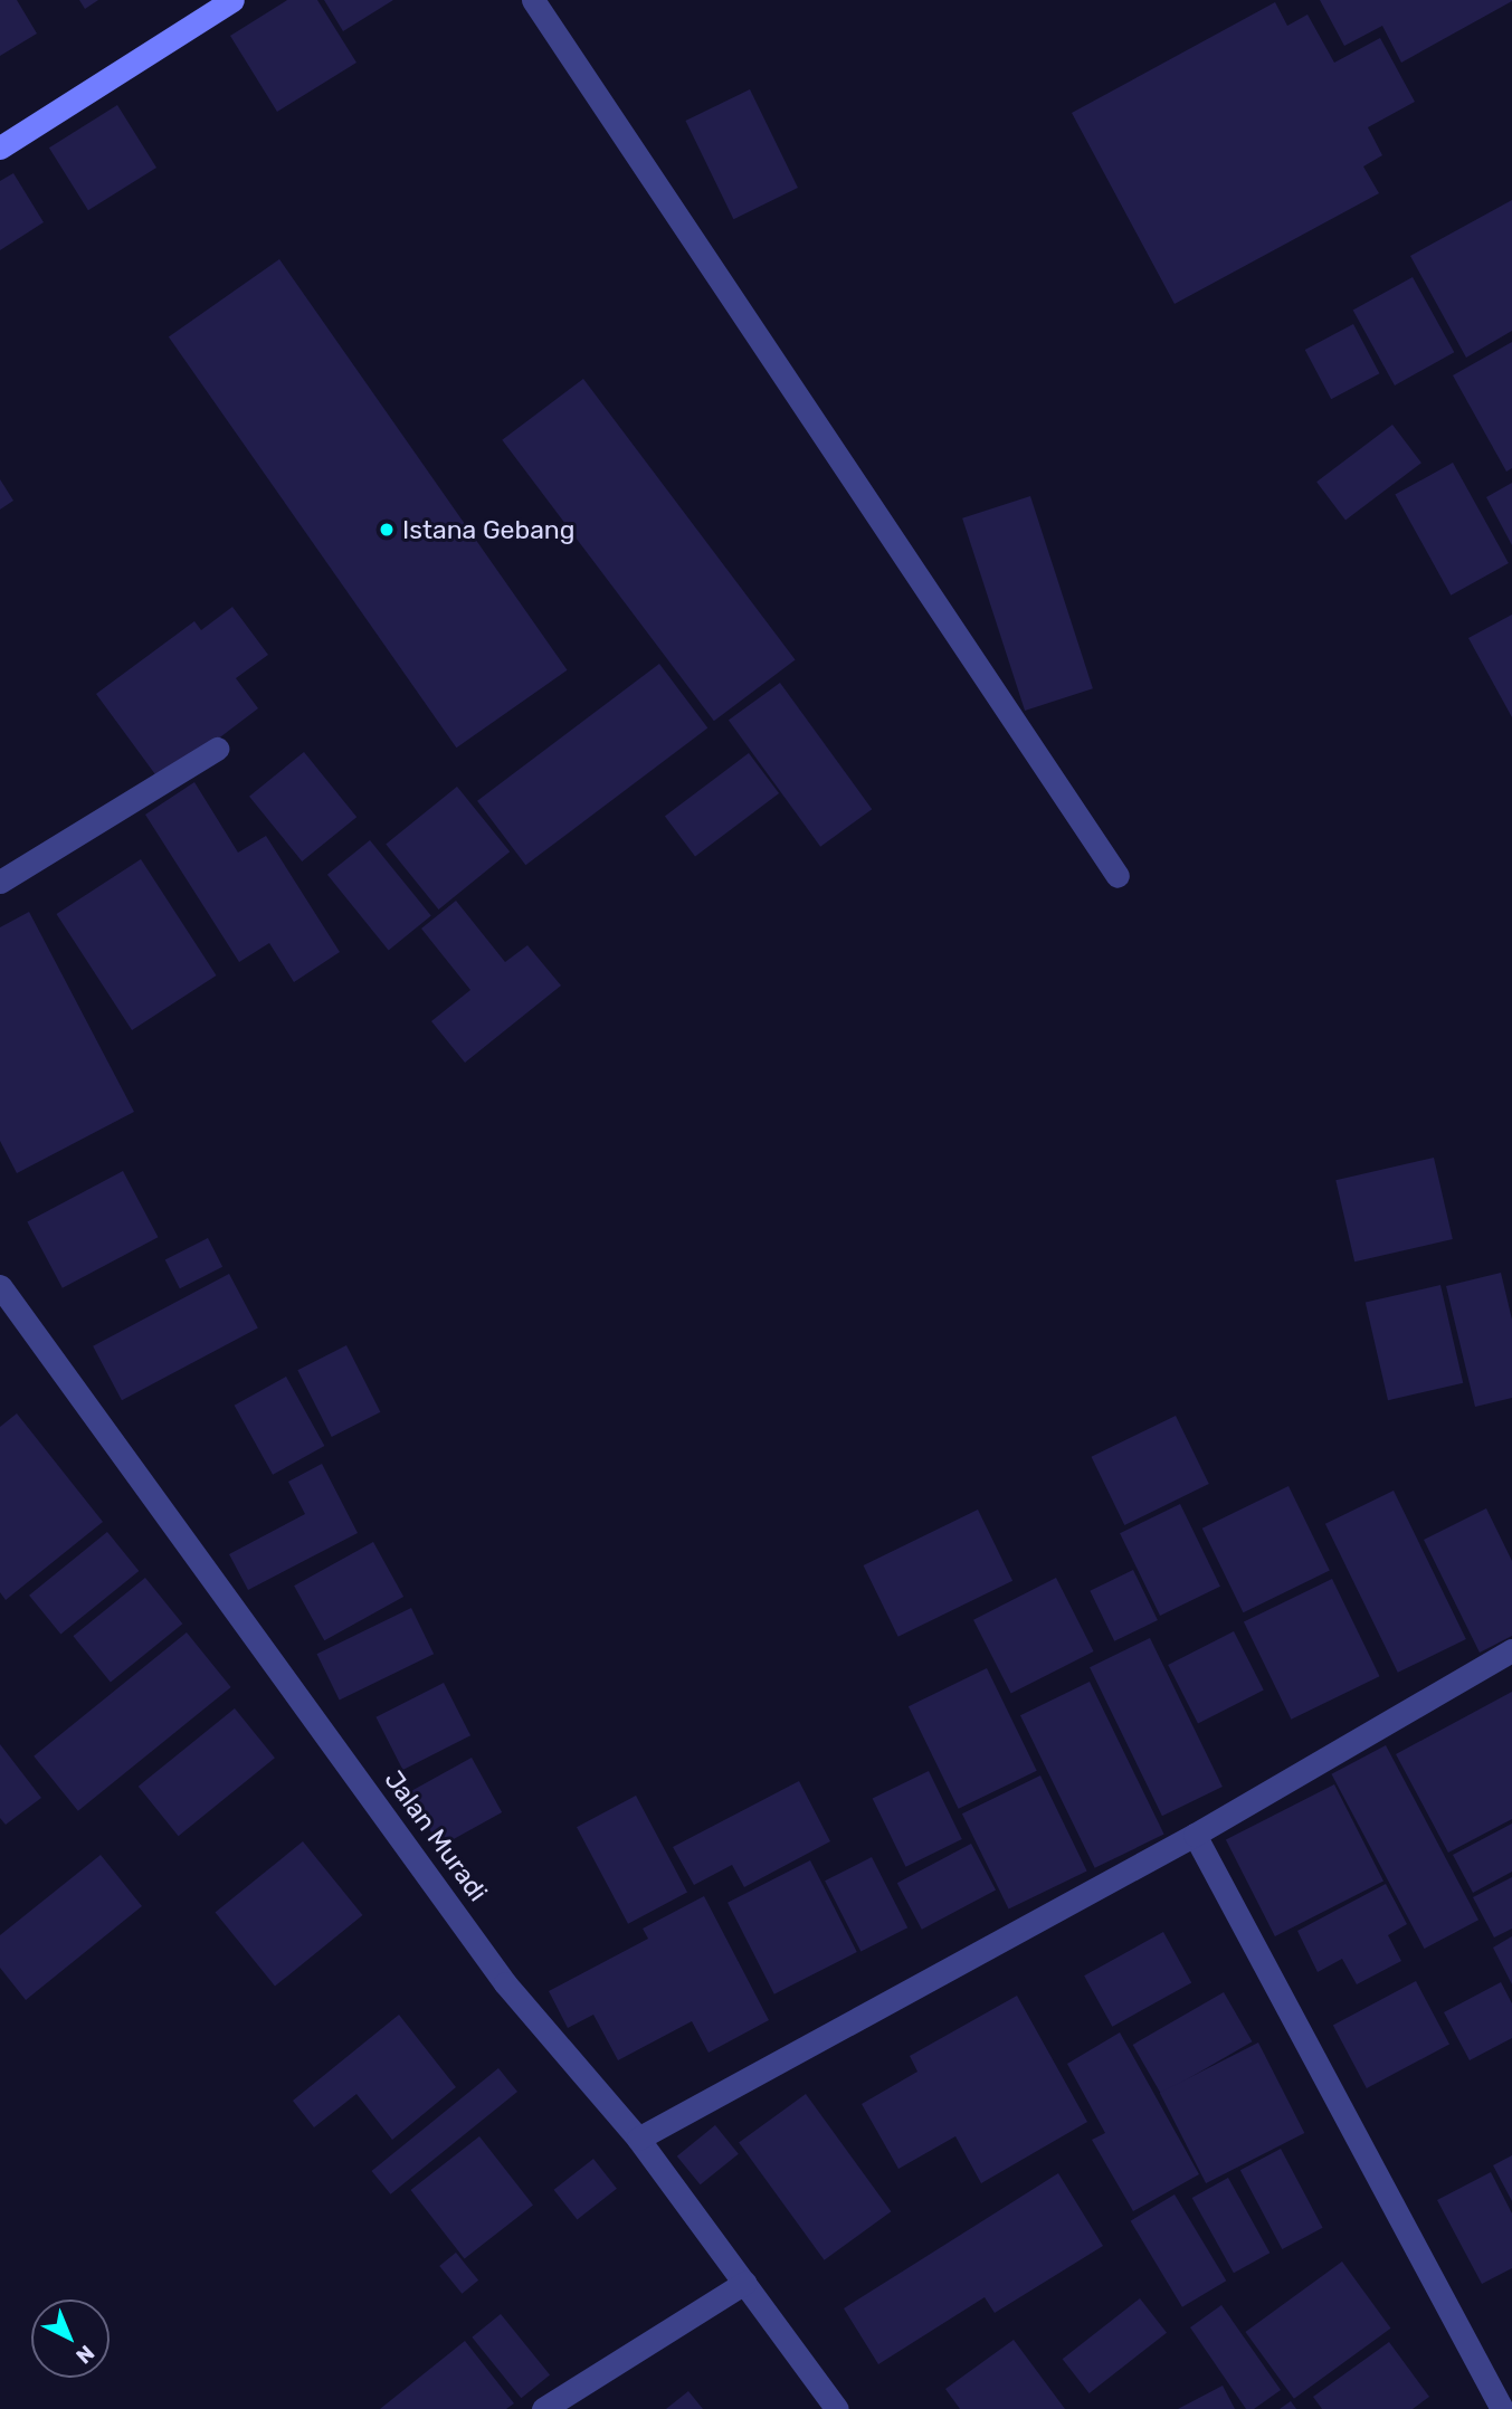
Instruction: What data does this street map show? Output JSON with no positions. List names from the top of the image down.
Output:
{
  "streets": {
    "street": ["Jalan Muradi"]
  },
  "places": ["Istana Gebang"],
  "north": "bottom right"
}
